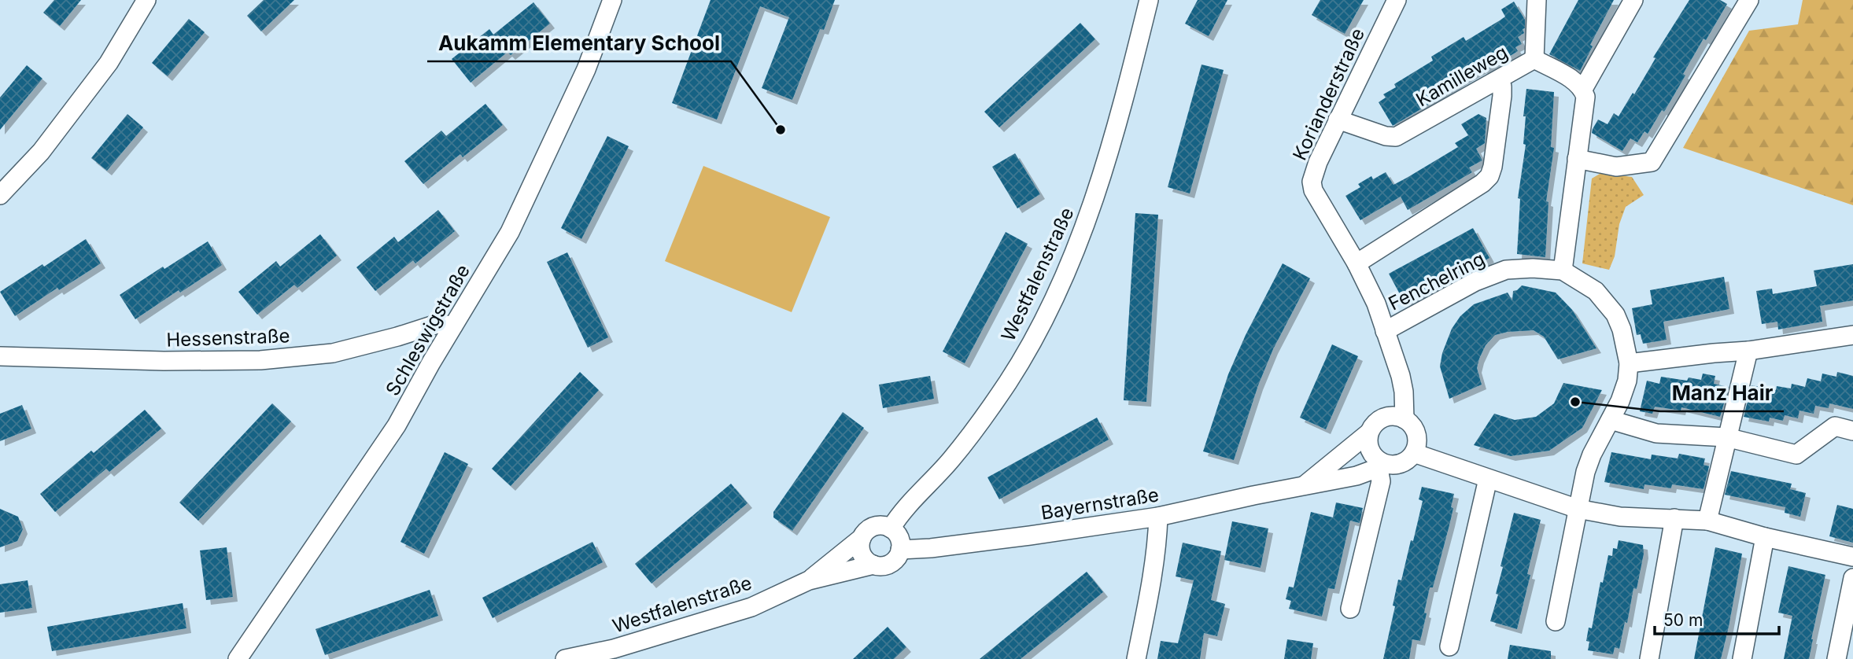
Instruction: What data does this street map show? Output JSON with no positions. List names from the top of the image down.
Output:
{
  "streets": {
    "street": [
      "Kamilleweg",
      "Korianderstraße",
      "Westfalenstraße",
      "Fenchelring",
      "Schleswigstraße",
      "Hessenstraße",
      "Bayernstraße"
    ]
  },
  "crossings": [
    ["Kamilleweg", "Korianderstraße"],
    ["Korianderstraße", "Fenchelring"],
    ["Korianderstraße", "Bayernstraße"],
    ["Westfalenstraße", "Bayernstraße"],
    ["Schleswigstraße", "Hessenstraße"]
  ],
  "places": ["Aukamm Elementary School", "Manz Hair"],
  "scale_bar": "50 m"
}
